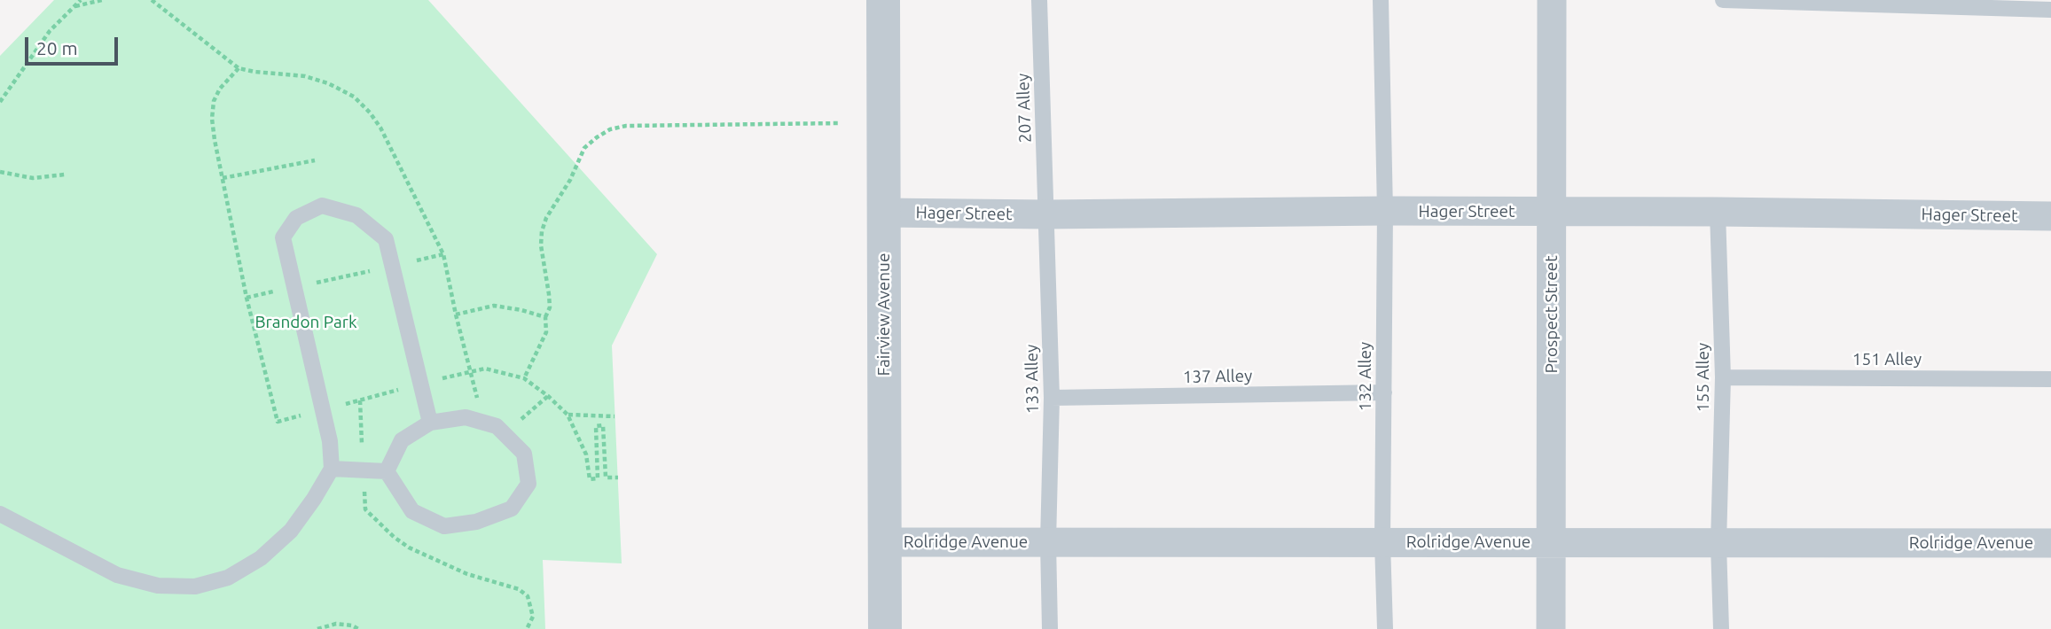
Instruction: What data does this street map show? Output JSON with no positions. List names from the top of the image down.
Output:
{
  "streets": {
    "street": [
      "Hager Street",
      "Fairview Avenue",
      "Prospect Street",
      "Rolridge Avenue"
    ],
    "lane": [
      "207 Alley",
      "151 Alley",
      "137 Alley",
      "132 Alley",
      "155 Alley",
      "133 Alley"
    ]
  },
  "crossings": [
    ["207 Alley", "Hager Street"],
    ["207 Alley", "133 Alley"],
    ["Hager Street", "Fairview Avenue"],
    ["Hager Street", "Prospect Street"],
    ["Hager Street", "132 Alley"],
    ["Hager Street", "155 Alley"],
    ["Hager Street", "133 Alley"],
    ["Fairview Avenue", "Rolridge Avenue"],
    ["Prospect Street", "Rolridge Avenue"],
    ["151 Alley", "155 Alley"],
    ["137 Alley", "132 Alley"],
    ["137 Alley", "133 Alley"],
    ["132 Alley", "Rolridge Avenue"],
    ["155 Alley", "Rolridge Avenue"],
    ["133 Alley", "Rolridge Avenue"]
  ],
  "parks": ["Brandon Park"],
  "scale_bar": "20 m"
}
